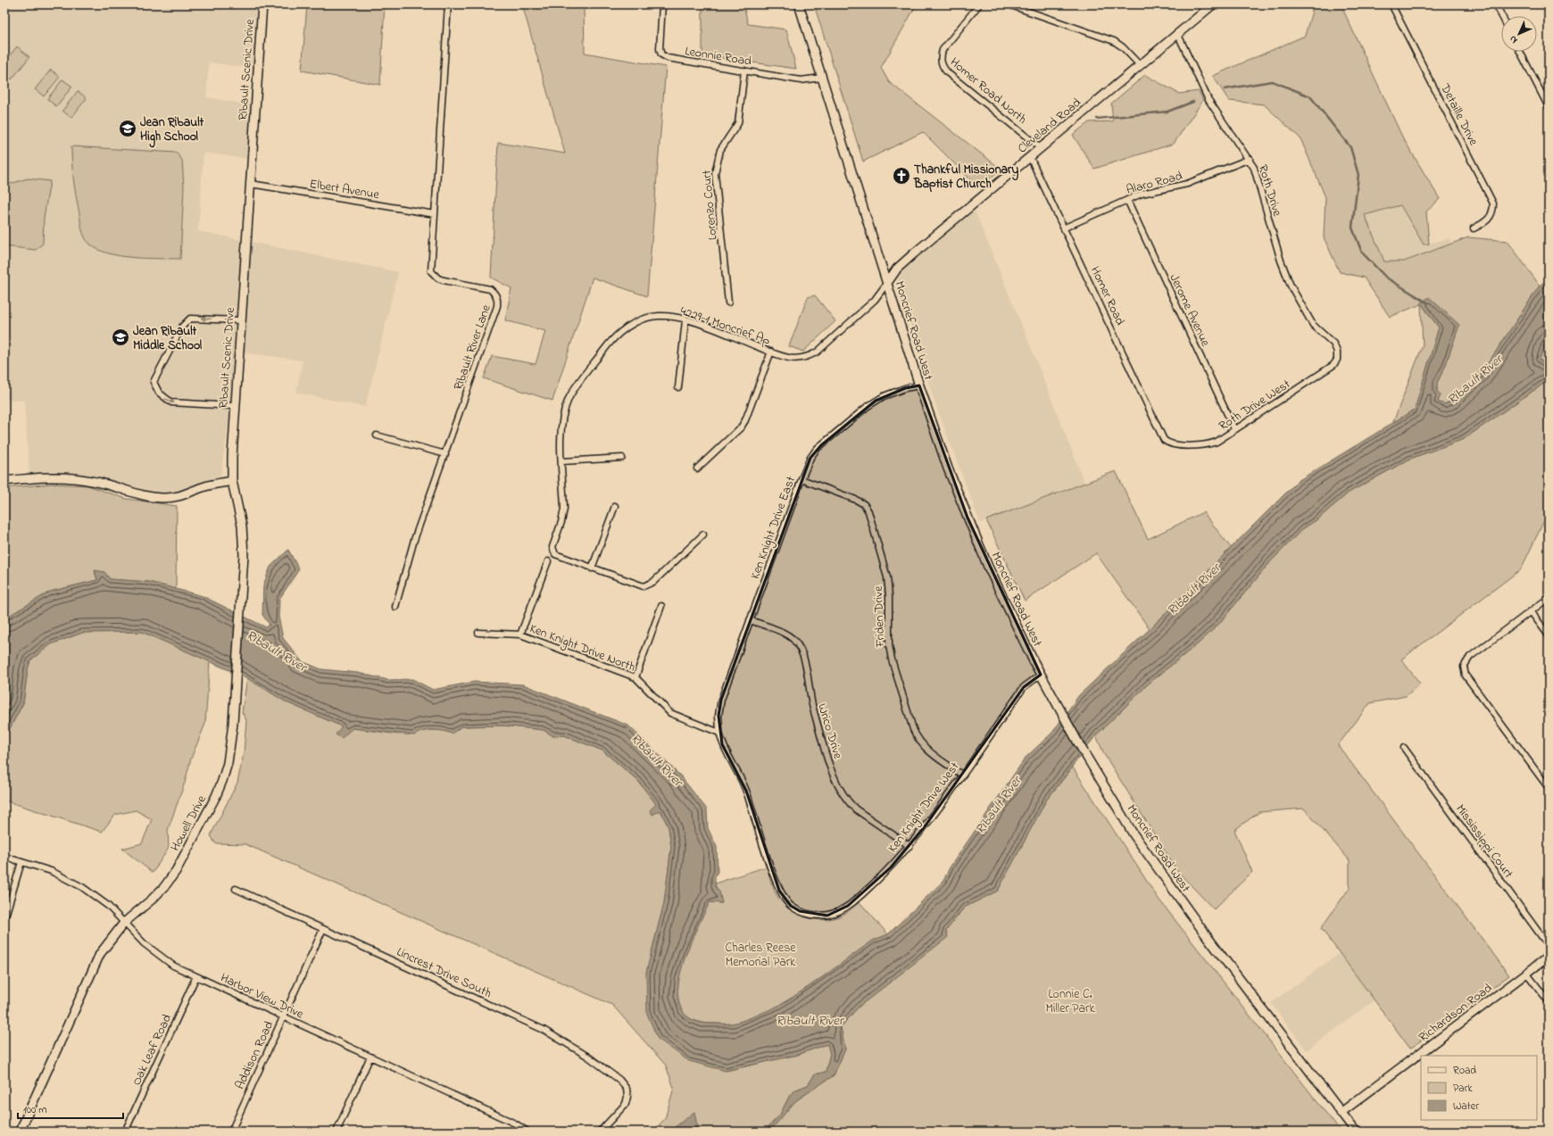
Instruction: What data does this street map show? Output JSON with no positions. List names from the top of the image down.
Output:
{
  "streets": {
    "street": [
      "Leonnie Road",
      "Ribault Scenic Drive",
      "Homer Road North",
      "Detaille Drive",
      "Cleveland Road",
      "Alaro Road",
      "Elbert Avenue",
      "Roth Drive",
      "Lorenzo Court",
      "Homer Road",
      "Jerome Avenue",
      "4229-1 Moncrief Ap",
      "Moncrief Road West",
      "Ribault River Lane",
      "Roth Drive West",
      "Ken Knight Drive East",
      "Friden Drive",
      "Ken Knight Drive North",
      "Wrico Drive",
      "Ken Knight Drive West",
      "Howell Drive",
      "Mississippi Court",
      "Lincrest Drive South",
      "Harbor View Drive",
      "Richardson Road",
      "Oak Leaf Road",
      "Addison Road"
    ]
  },
  "crossings": [
    ["Leonnie Road", "Lorenzo Court"],
    ["Leonnie Road", "Moncrief Road West"],
    ["Ribault Scenic Drive", "Elbert Avenue"],
    ["Ribault Scenic Drive", "Howell Drive"],
    ["Homer Road North", "Cleveland Road"],
    ["Cleveland Road", "Roth Drive"],
    ["Cleveland Road", "Homer Road"],
    ["Cleveland Road", "4229-1 Moncrief Ap"],
    ["Cleveland Road", "Moncrief Road West"],
    ["Alaro Road", "Roth Drive"],
    ["Alaro Road", "Homer Road"],
    ["Alaro Road", "Jerome Avenue"],
    ["Elbert Avenue", "Ribault River Lane"],
    ["Roth Drive", "Roth Drive West"],
    ["Homer Road", "Roth Drive West"],
    ["Jerome Avenue", "Roth Drive West"],
    ["4229-1 Moncrief Ap", "Moncrief Road West"],
    ["Moncrief Road West", "Ken Knight Drive East"],
    ["Moncrief Road West", "Ken Knight Drive West"],
    ["Moncrief Road West", "Richardson Road"],
    ["Ken Knight Drive East", "Friden Drive"],
    ["Ken Knight Drive East", "Ken Knight Drive North"],
    ["Ken Knight Drive East", "Wrico Drive"],
    ["Ken Knight Drive East", "Ken Knight Drive West"],
    ["Friden Drive", "Ken Knight Drive West"],
    ["Ken Knight Drive North", "Ken Knight Drive West"],
    ["Wrico Drive", "Ken Knight Drive West"],
    ["Howell Drive", "Harbor View Drive"],
    ["Lincrest Drive South", "Addison Road"],
    ["Harbor View Drive", "Oak Leaf Road"],
    ["Harbor View Drive", "Addison Road"]
  ],
  "water": ["Ribault River"],
  "parks": ["Charles Reese Memorial Park", "Lonnie C. Miller Park"],
  "places": {
    "school or university": ["Jean Ribault High School", "Jean Ribault Middle School"],
    "church": ["Thankful Missionary Baptist Church"]
  },
  "legend": ["Road", "Park", "Water"],
  "scale_bar": "100 m",
  "north": "bottom left"
}
